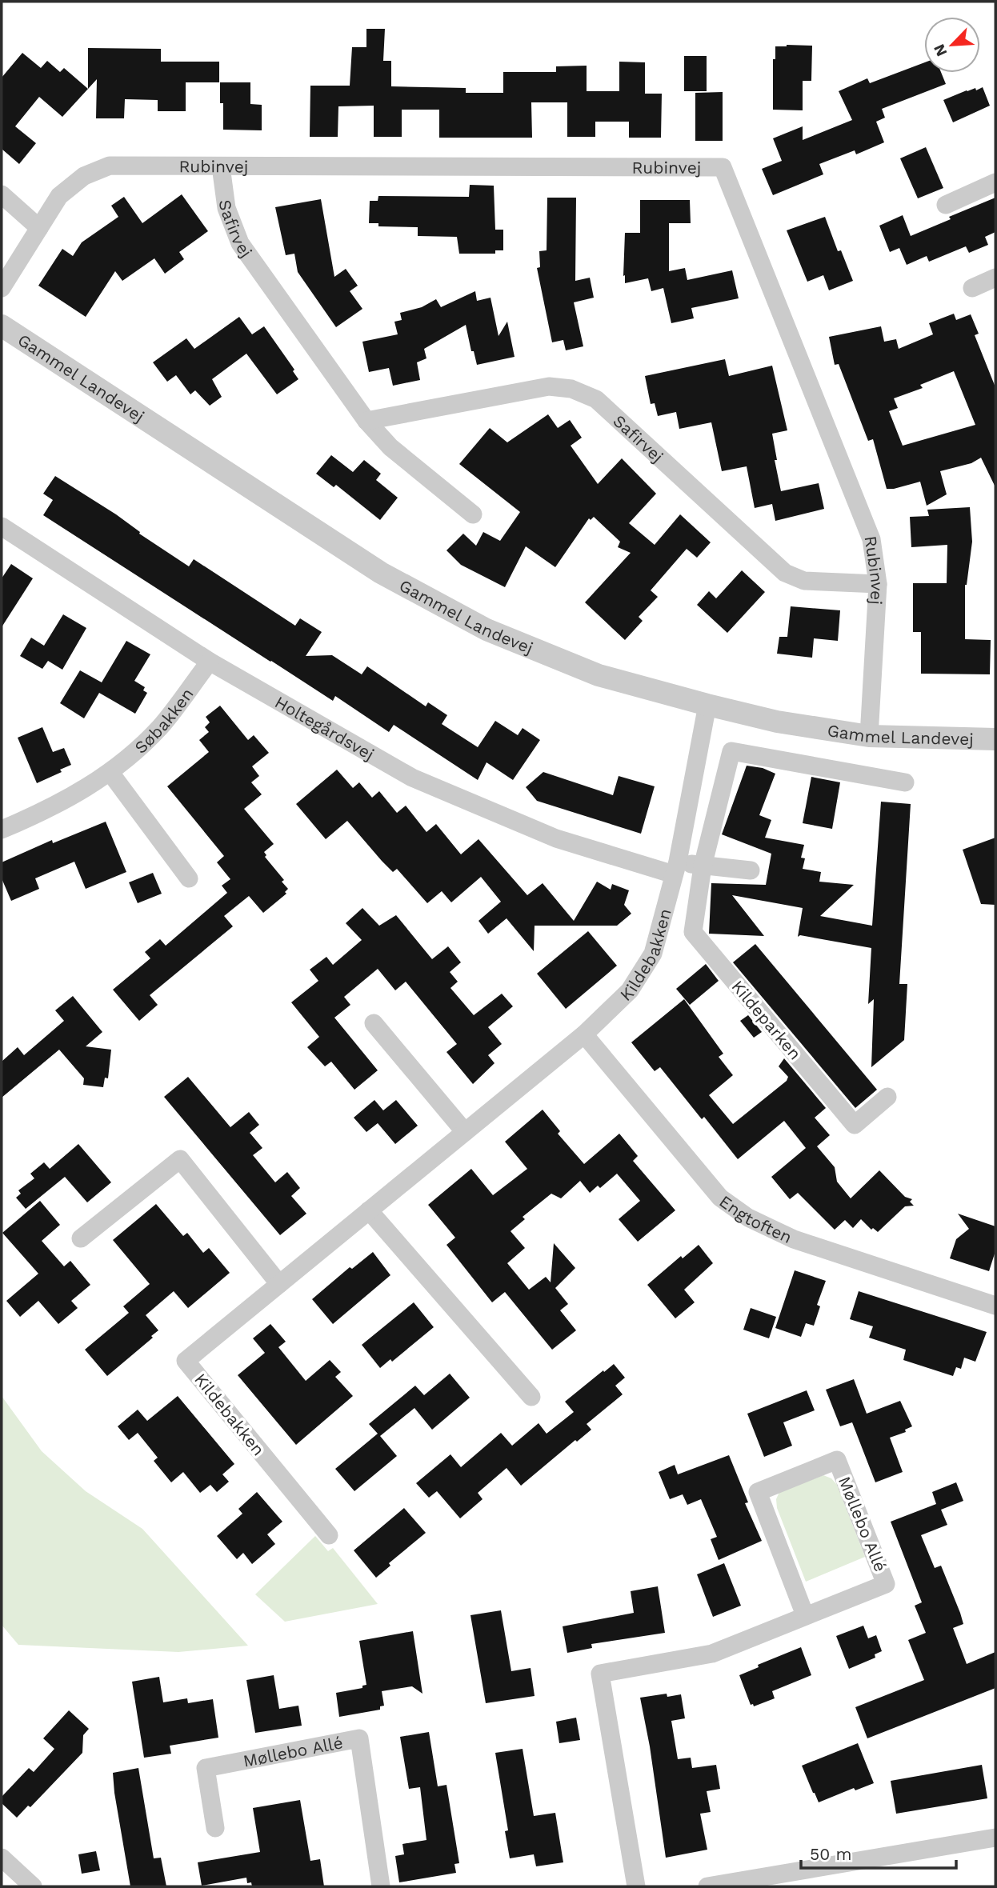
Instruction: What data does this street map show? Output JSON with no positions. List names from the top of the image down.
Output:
{
  "streets": {
    "street": [
      "Rubinvej",
      "Safirvej",
      "Gammel Landevej",
      "Søbakken",
      "Holtegårdsvej",
      "Kildebakken",
      "Kildeparken",
      "Engtoften",
      "Møllebo Allé"
    ]
  },
  "crossings": [
    ["Rubinvej", "Safirvej"],
    ["Rubinvej", "Gammel Landevej"],
    ["Gammel Landevej", "Kildebakken"],
    ["Søbakken", "Holtegårdsvej"],
    ["Holtegårdsvej", "Kildebakken"],
    ["Kildebakken", "Engtoften"]
  ],
  "scale_bar": "50 m",
  "north": "bottom left"
}
